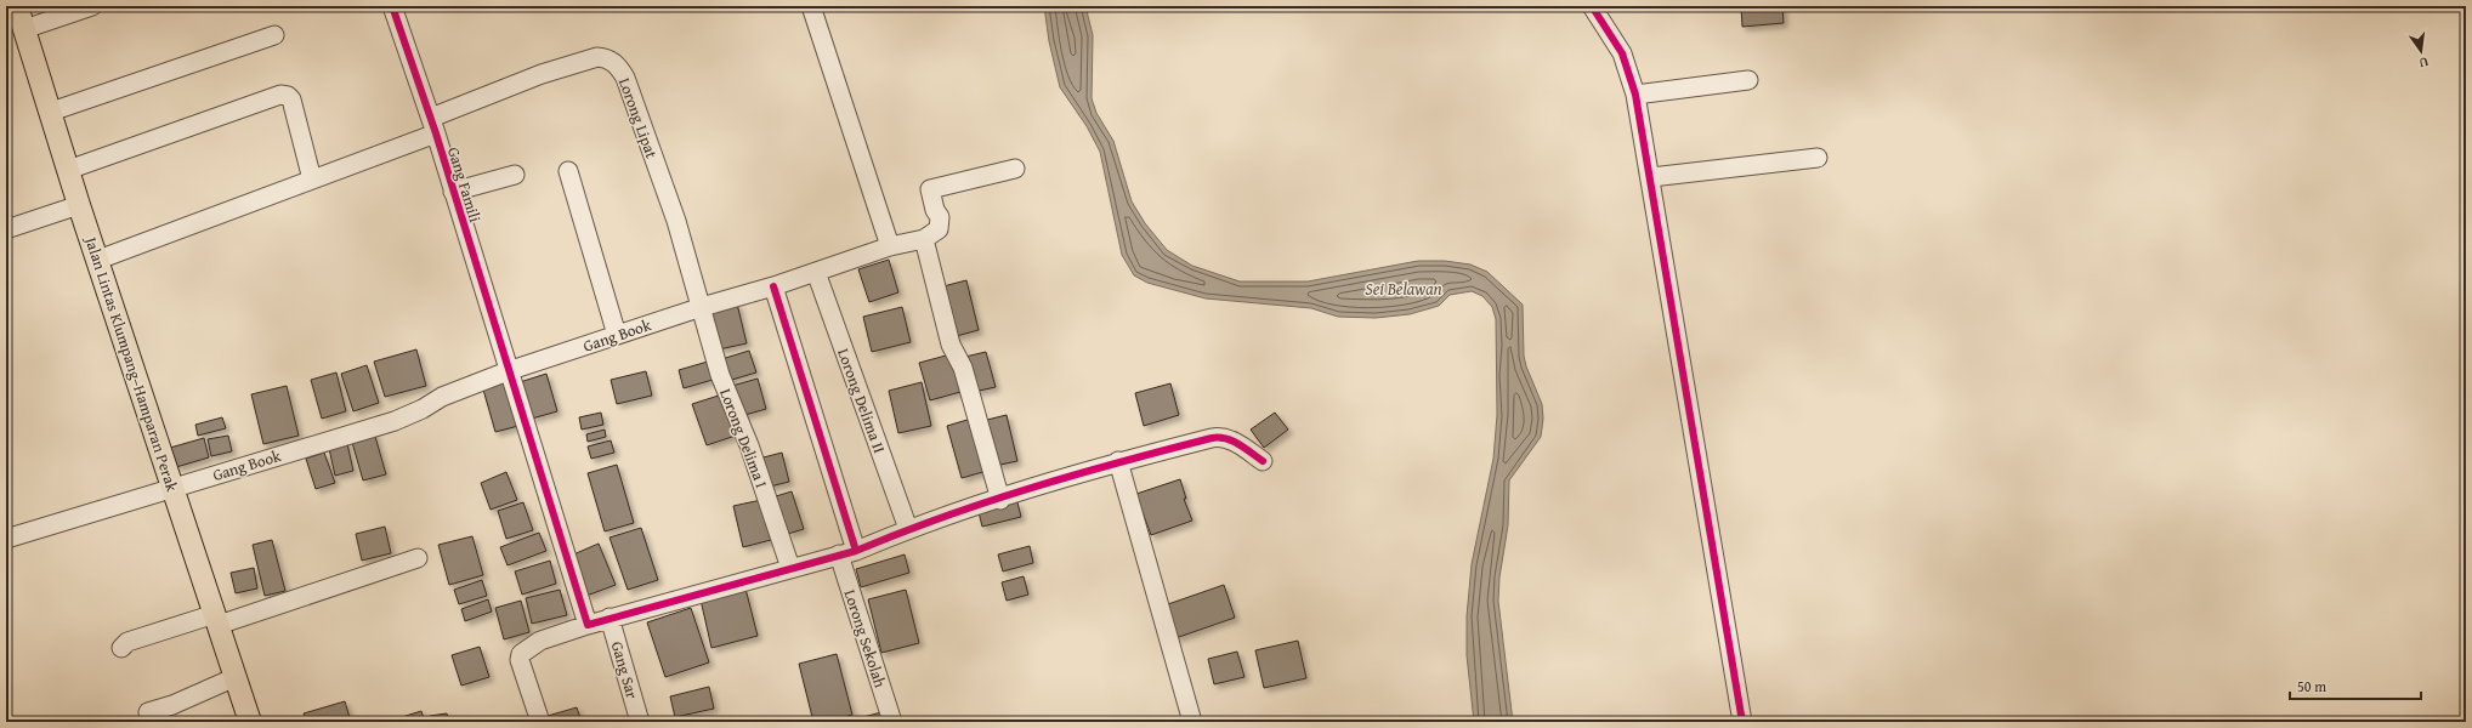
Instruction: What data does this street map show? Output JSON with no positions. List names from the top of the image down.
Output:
{
  "streets": {
    "main road": ["Jalan Lintas Klumpang–Hamparan Perak"],
    "street": [
      "Lorong Lipat",
      "Gang Famili",
      "Gang Book",
      "Lorong Delima II",
      "Lorong Delima I",
      "Lorong Sekolah",
      "Gang Sar"
    ]
  },
  "crossings": [
    ["Lorong Lipat", "Gang Famili"],
    ["Lorong Lipat", "Gang Book"],
    ["Lorong Lipat", "Jalan Lintas Klumpang–Hamparan Perak"],
    ["Lorong Lipat", "Lorong Delima I"],
    ["Gang Famili", "Gang Book"],
    ["Gang Book", "Jalan Lintas Klumpang–Hamparan Perak"],
    ["Gang Book", "Lorong Delima II"],
    ["Gang Book", "Lorong Delima I"],
    ["Gang Book", "Lorong Sekolah"]
  ],
  "water": ["Sei Belawan"],
  "scale_bar": "50 m",
  "north": "bottom"
}
